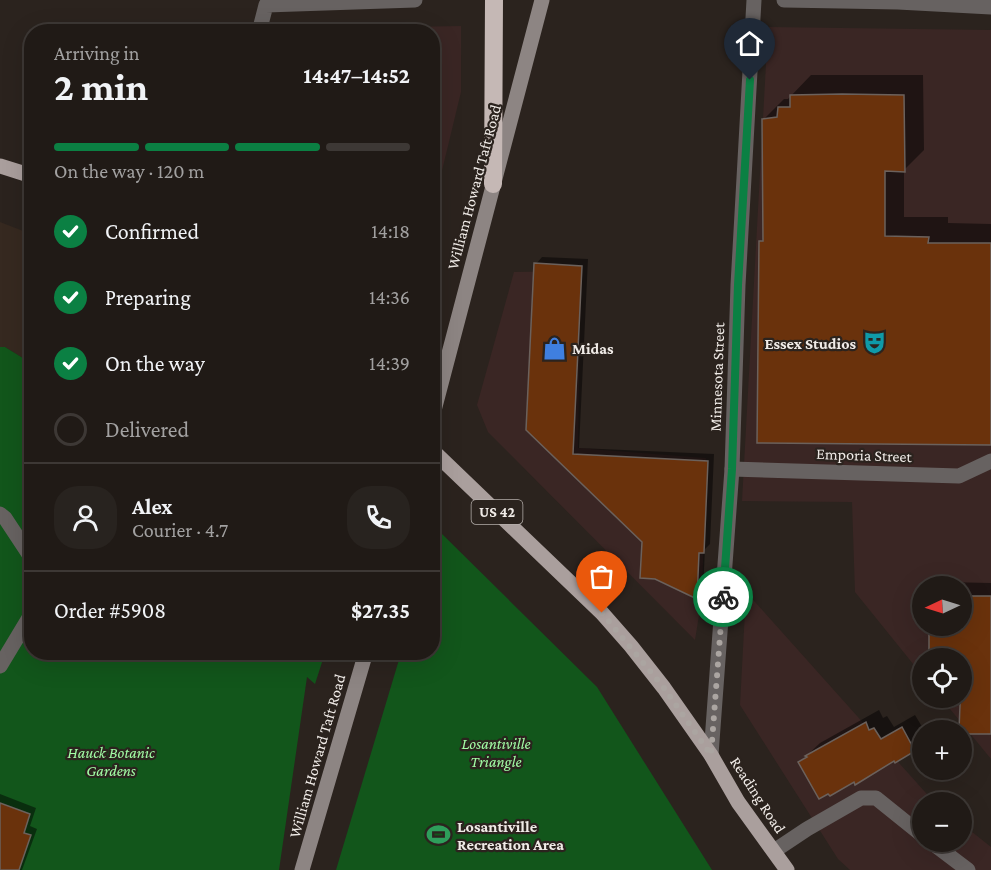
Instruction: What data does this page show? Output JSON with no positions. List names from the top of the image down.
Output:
{
  "streets": {
    "main road": ["William Howard Taft Road", "US 42", "Reading Road"],
    "street": ["Minnesota Street", "Emporia Street"]
  },
  "crossings": [
    ["Minnesota Street", "Emporia Street"],
    ["Minnesota Street", "Reading Road"]
  ],
  "parks": ["Losantiville Triangle", "Hauck Botanic Gardens"],
  "places": {
    "theatre": ["Essex Studios"],
    "shop": ["Midas"],
    "sports": ["Losantiville Recreation Area"]
  },
  "north": "left",
  "page": {
    "heading": ["2 min", "Arriving in", "14:47–14:52"],
    "panel": [
      "Alex",
      "Courier · 4.7",
      "Order #5908",
      "$27.35"
    ],
    "bar": "On the way · 120 m",
    "list": [
      ["Confirmed", "14:18"],
      ["Preparing", "14:36"],
      ["On the way", "14:39"],
      "Delivered"
    ],
    "map_buttons": ["+", "−"]
  }
}
